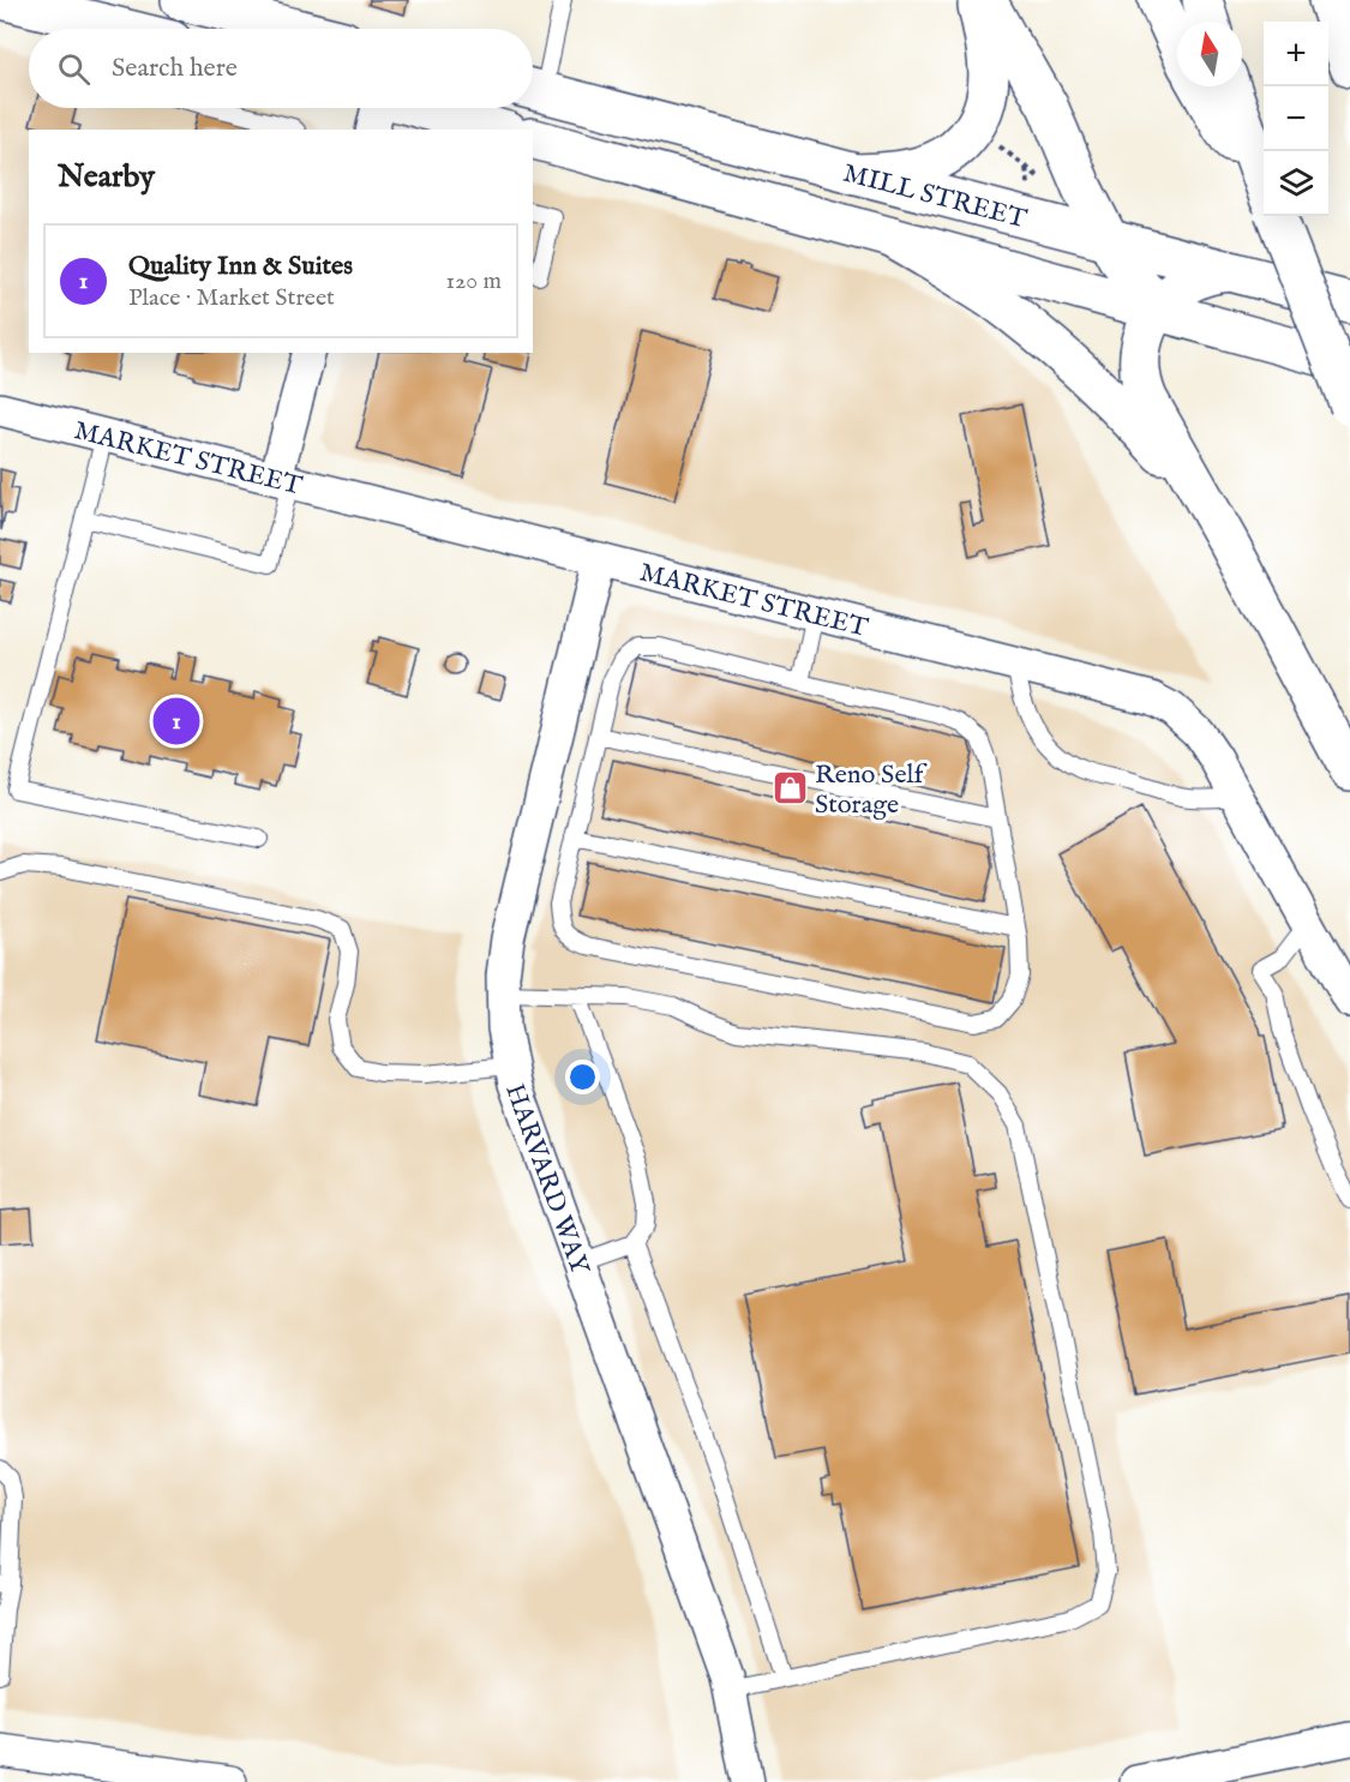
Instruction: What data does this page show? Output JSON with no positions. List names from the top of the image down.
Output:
{
  "streets": {
    "main road": ["MILL STREET"],
    "street": ["MARKET STREET", "HARVARD WAY"]
  },
  "crossings": [
    ["MARKET STREET", "HARVARD WAY"]
  ],
  "places": {
    "shop": ["Reno Self Storage"]
  },
  "north": "top",
  "page": {
    "map_buttons": ["+", "−"],
    "search": "Search here",
    "heading": "Nearby",
    "list": [
      {
        "mark": "1",
        "name": "Quality Inn & Suites",
        "note": "Place · Market Street",
        "value": "120 m"
      }
    ],
    "pins": "1"
  }
}
